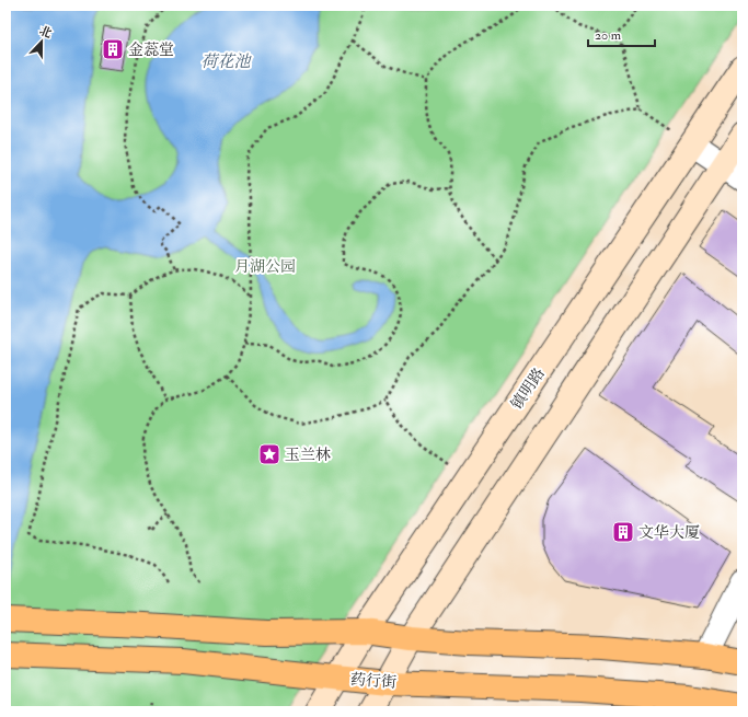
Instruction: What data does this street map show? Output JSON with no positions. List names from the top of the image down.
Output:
{
  "streets": {
    "main road": ["镇明路", "药行街"]
  },
  "crossings": [
    ["镇明路", "药行街"]
  ],
  "water": ["荷花池"],
  "parks": ["月湖公园"],
  "places": {
    "building": ["金蕊堂", "文华大厦"],
    "place": ["玉兰林"]
  },
  "scale_bar": "20 m",
  "north": "top"
}
